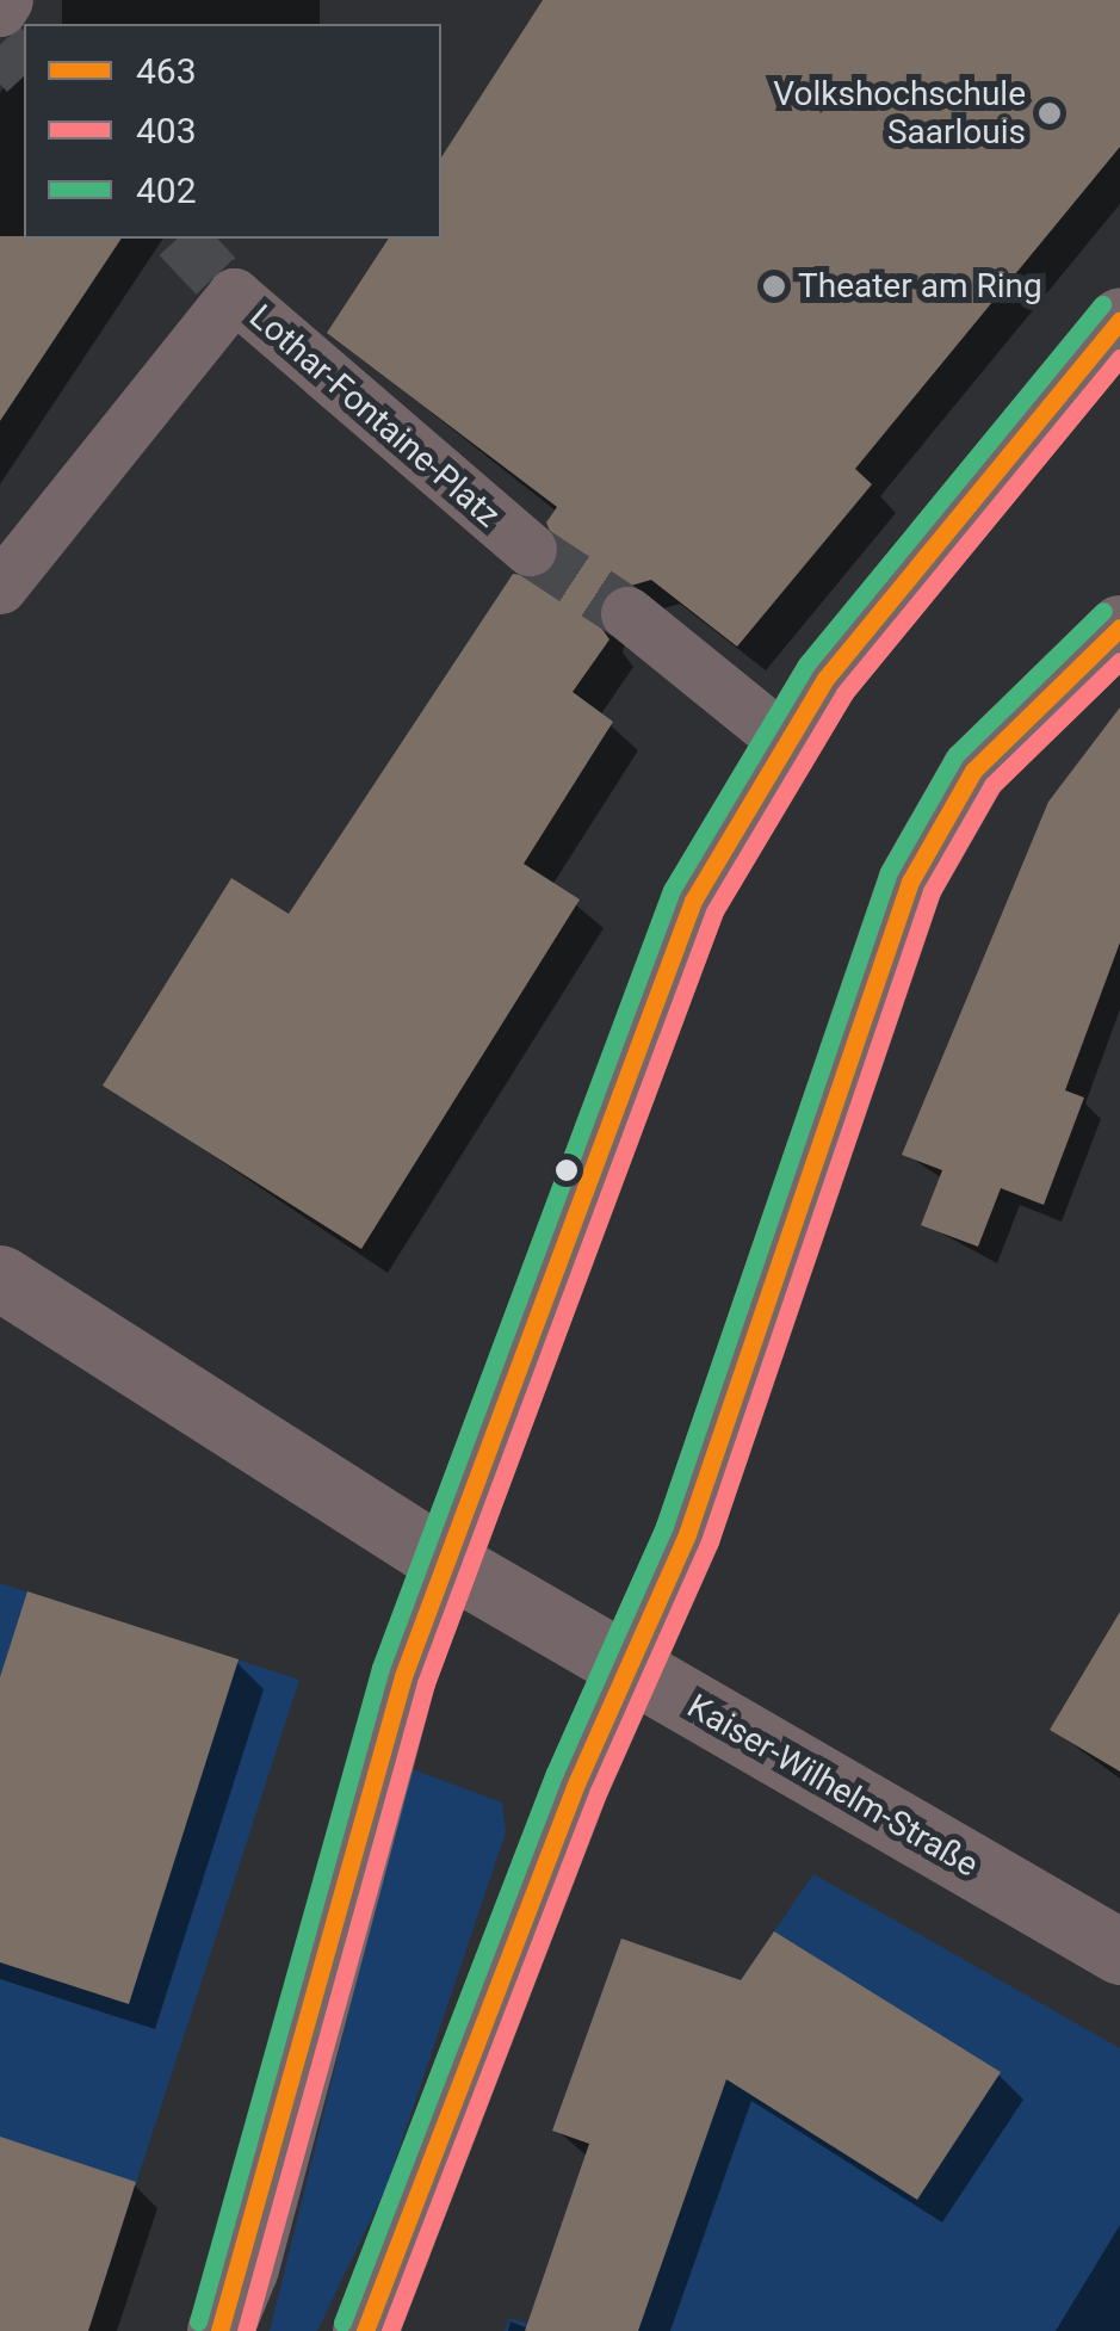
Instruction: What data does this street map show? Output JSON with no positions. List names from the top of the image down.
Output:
{
  "streets": {
    "street": ["Lothar-Fontaine-Platz", "Kaiser-Wilhelm-Straße"]
  },
  "places": ["Volkshochschule Saarlouis", "Theater am Ring"],
  "lines": ["transit line 402", "transit line 463", "transit line 403"],
  "legend": ["463", "403", "402"]
}
